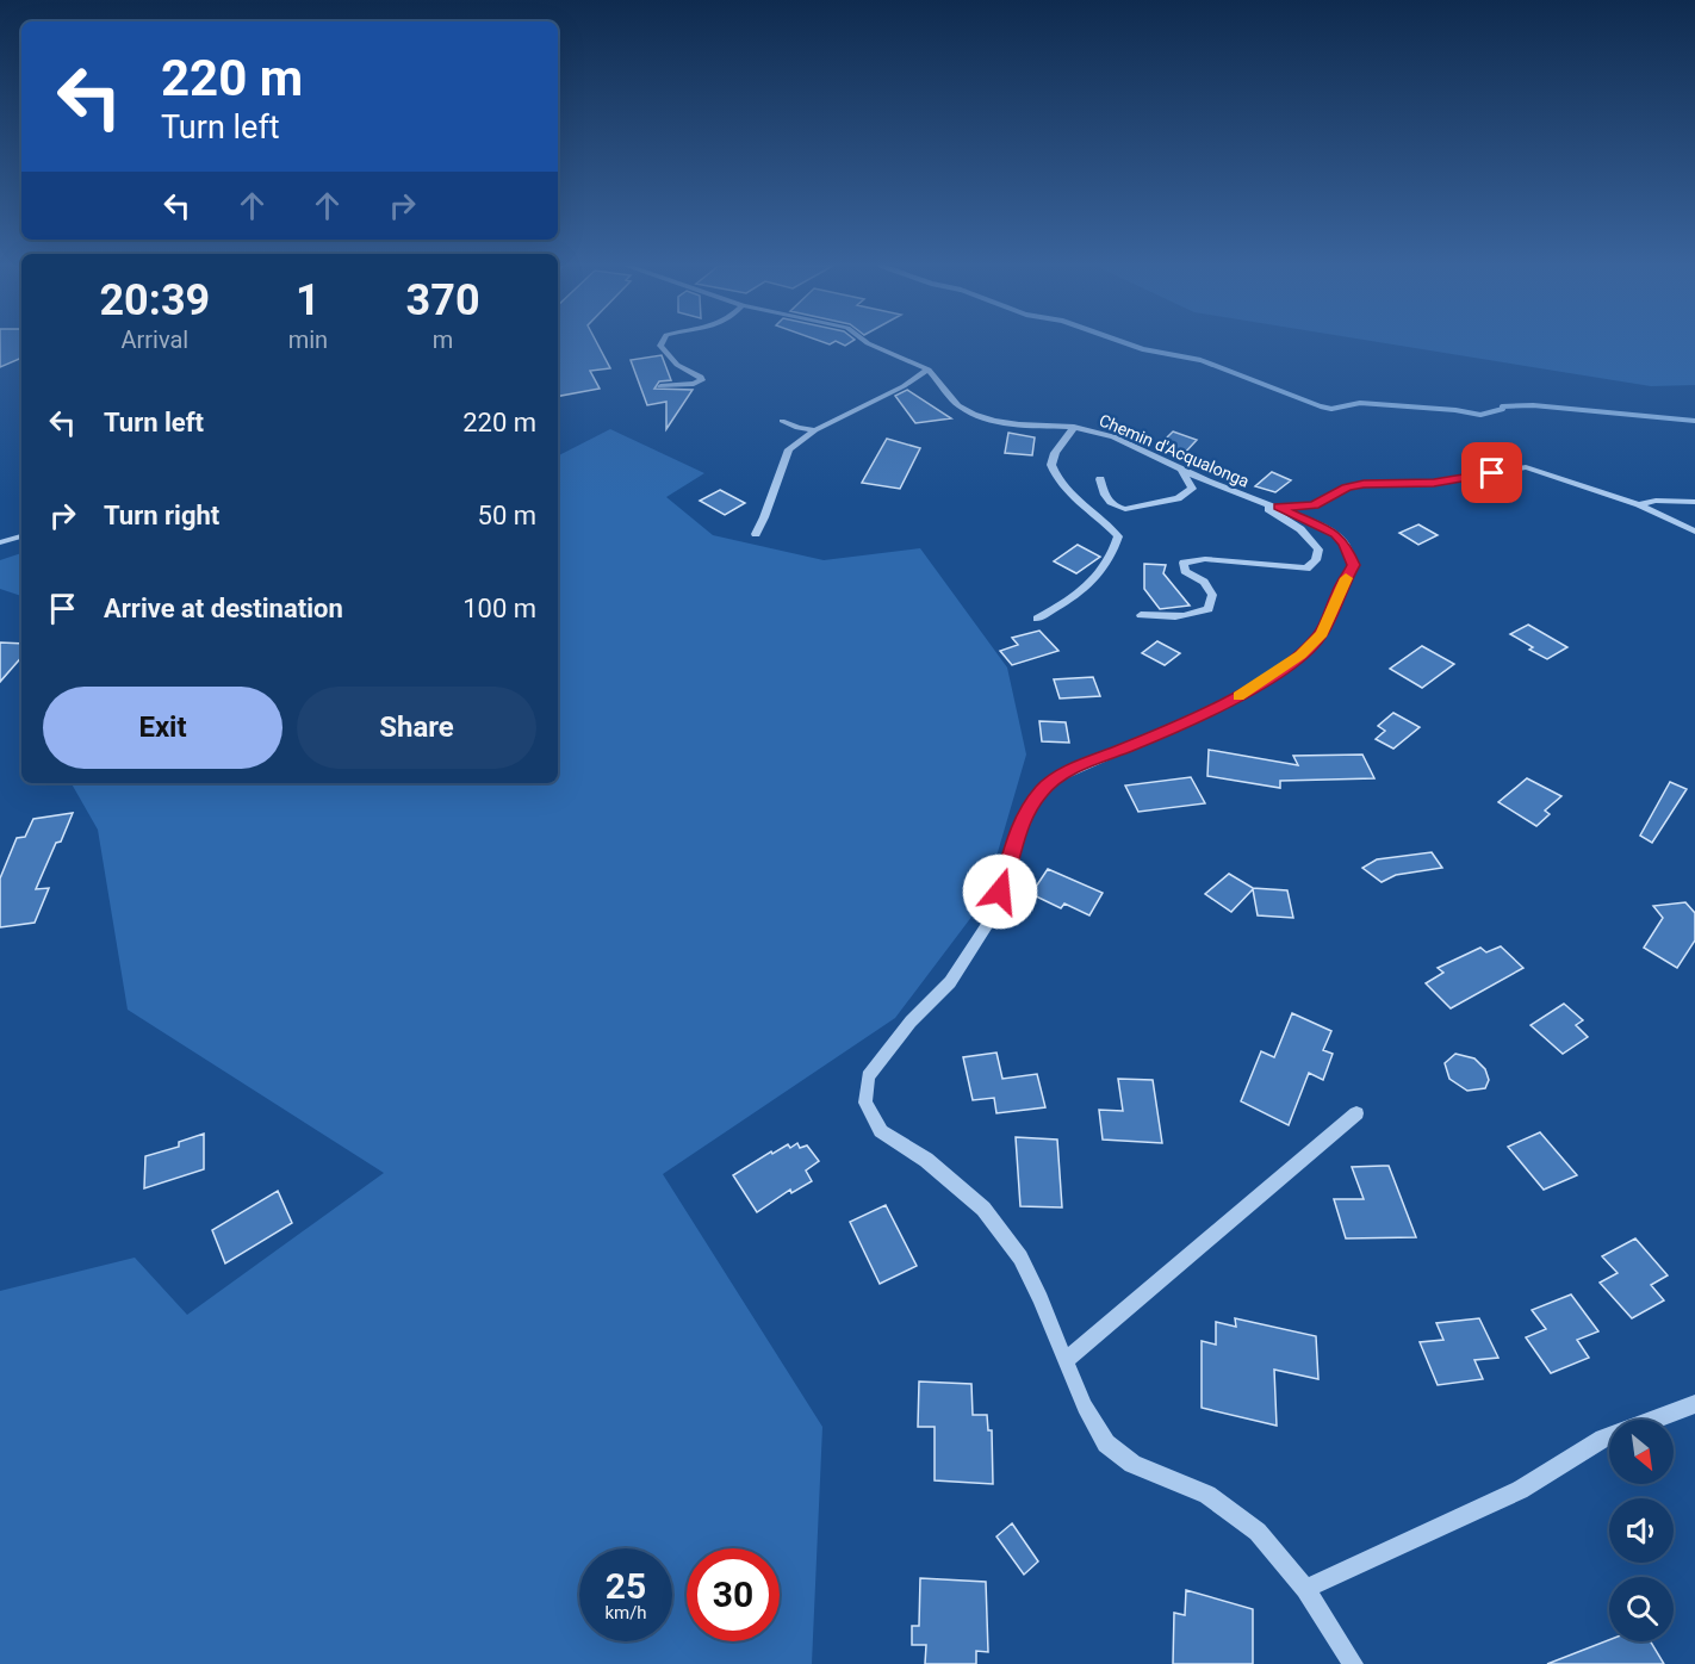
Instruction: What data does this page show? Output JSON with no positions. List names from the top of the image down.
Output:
{
  "streets": {
    "street": ["Chemin d'Acqualonga"]
  },
  "north": "bottom right",
  "page": {
    "turn": ["220 m", "Turn left"],
    "eta": [
      "20:39",
      "Arrival",
      "1",
      "min",
      "370",
      "m"
    ],
    "list": [
      {
        "name": "Turn left",
        "value": "220 m"
      },
      {
        "name": "Turn right",
        "value": "50 m"
      },
      {
        "name": "Arrive at destination",
        "value": "100 m"
      }
    ],
    "buttons": ["Exit", "Share"],
    "speed": "25 km/h",
    "limit": "30"
  }
}
